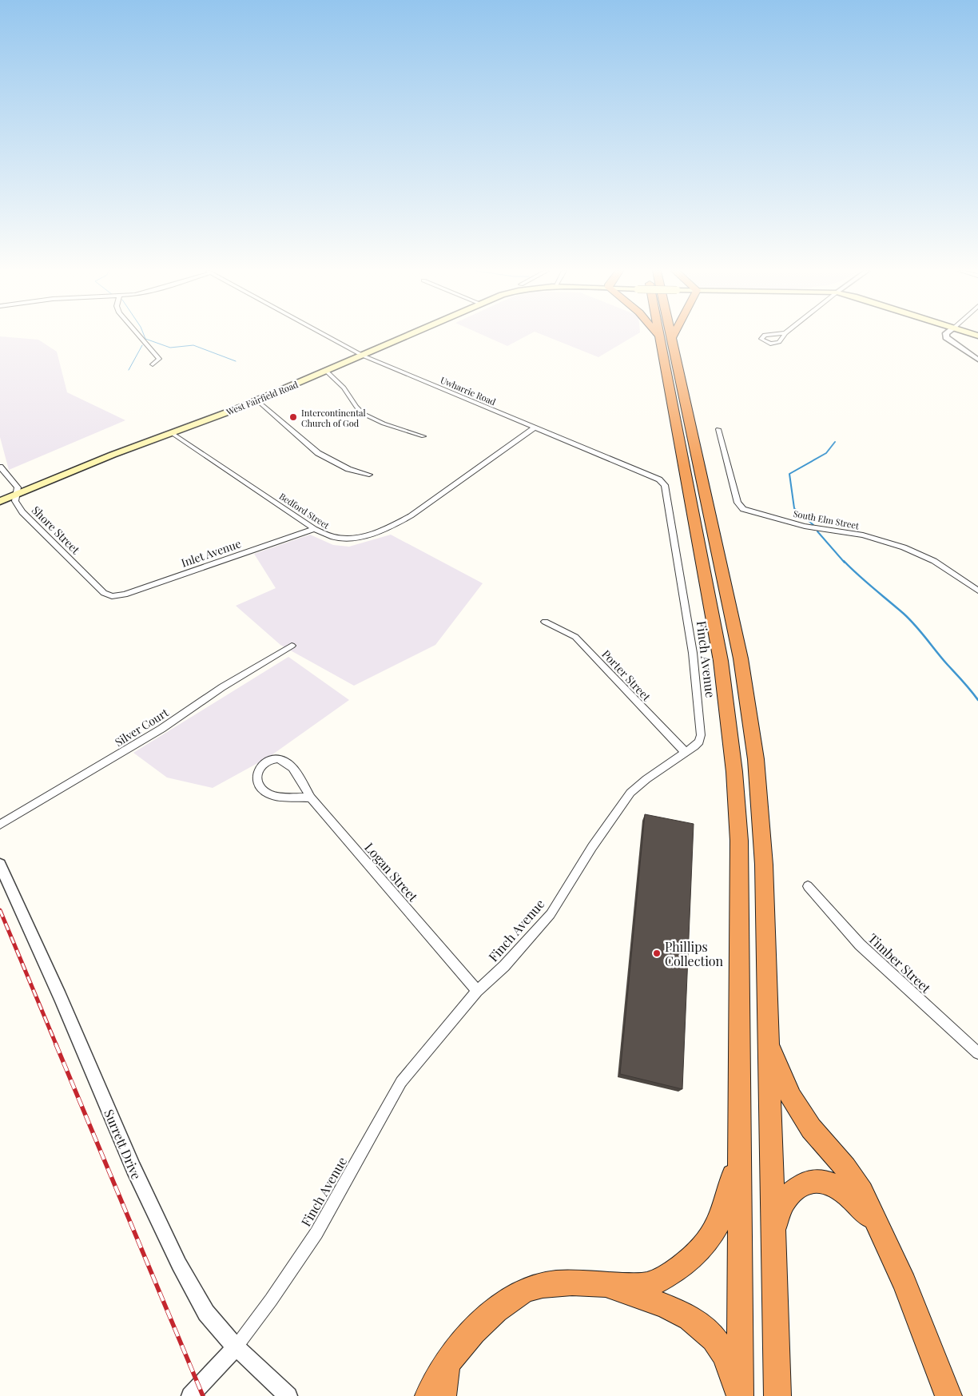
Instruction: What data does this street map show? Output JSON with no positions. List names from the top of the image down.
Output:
{
  "streets": {
    "main road": ["West Fairfield Road"],
    "street": [
      "Uwharrie Road",
      "Bedford Street",
      "South Elm Street",
      "Shore Street",
      "Inlet Avenue",
      "Finch Avenue",
      "Porter Street",
      "Silver Court",
      "Logan Street",
      "Timber Street",
      "Surrett Drive"
    ]
  },
  "crossings": [
    ["Uwharrie Road", "West Fairfield Road"],
    ["Uwharrie Road", "Bedford Street"],
    ["Uwharrie Road", "Finch Avenue"],
    ["West Fairfield Road", "Bedford Street"],
    ["West Fairfield Road", "Shore Street"],
    ["Bedford Street", "Inlet Avenue"],
    ["Shore Street", "Inlet Avenue"],
    ["Finch Avenue", "Porter Street"],
    ["Finch Avenue", "Logan Street"],
    ["Finch Avenue", "Surrett Drive"]
  ],
  "places": ["Intercontinental Church of God", "Phillips Collection"]
}
